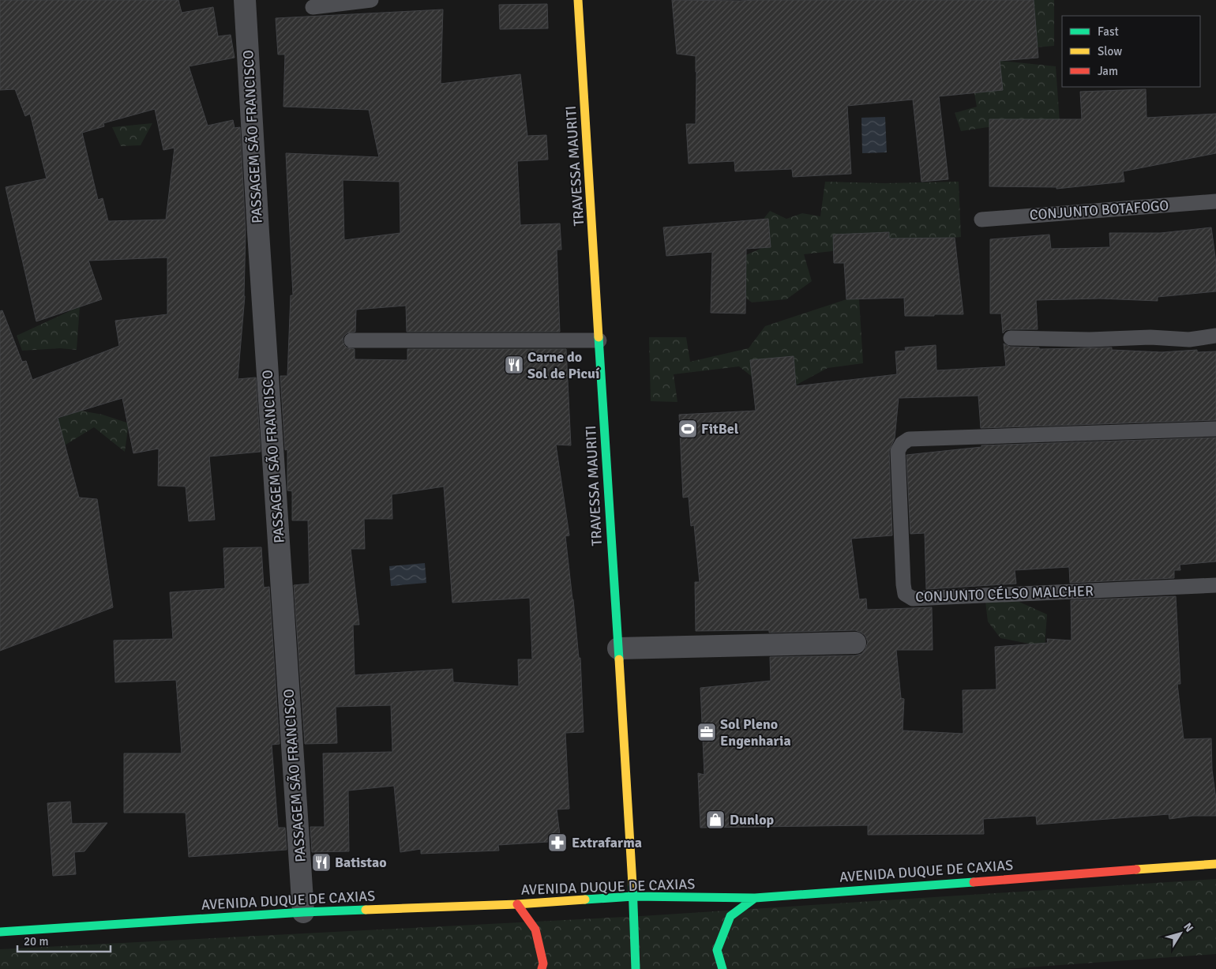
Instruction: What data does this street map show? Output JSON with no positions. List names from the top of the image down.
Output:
{
  "streets": {
    "main road": ["TRAVESSA MAURITI", "AVENIDA DUQUE DE CAXIAS"],
    "street": ["PASSAGEM SÃO FRANCISCO"],
    "lane": ["CONJUNTO BOTAFOGO", "CONJUNTO CÉLSO MALCHER"]
  },
  "crossings": [
    ["PASSAGEM SÃO FRANCISCO", "AVENIDA DUQUE DE CAXIAS"],
    ["TRAVESSA MAURITI", "AVENIDA DUQUE DE CAXIAS"]
  ],
  "places": {
    "restaurant": ["Carne do Sol de Picuí", "Batistao"],
    "sports": ["FitBel"],
    "office": ["Sol Pleno Engenharia"],
    "shop": ["Dunlop"],
    "pharmacy": ["Extrafarma"]
  },
  "legend": ["Fast", "Slow", "Jam"],
  "scale_bar": "20 m",
  "north": "top right"
}
